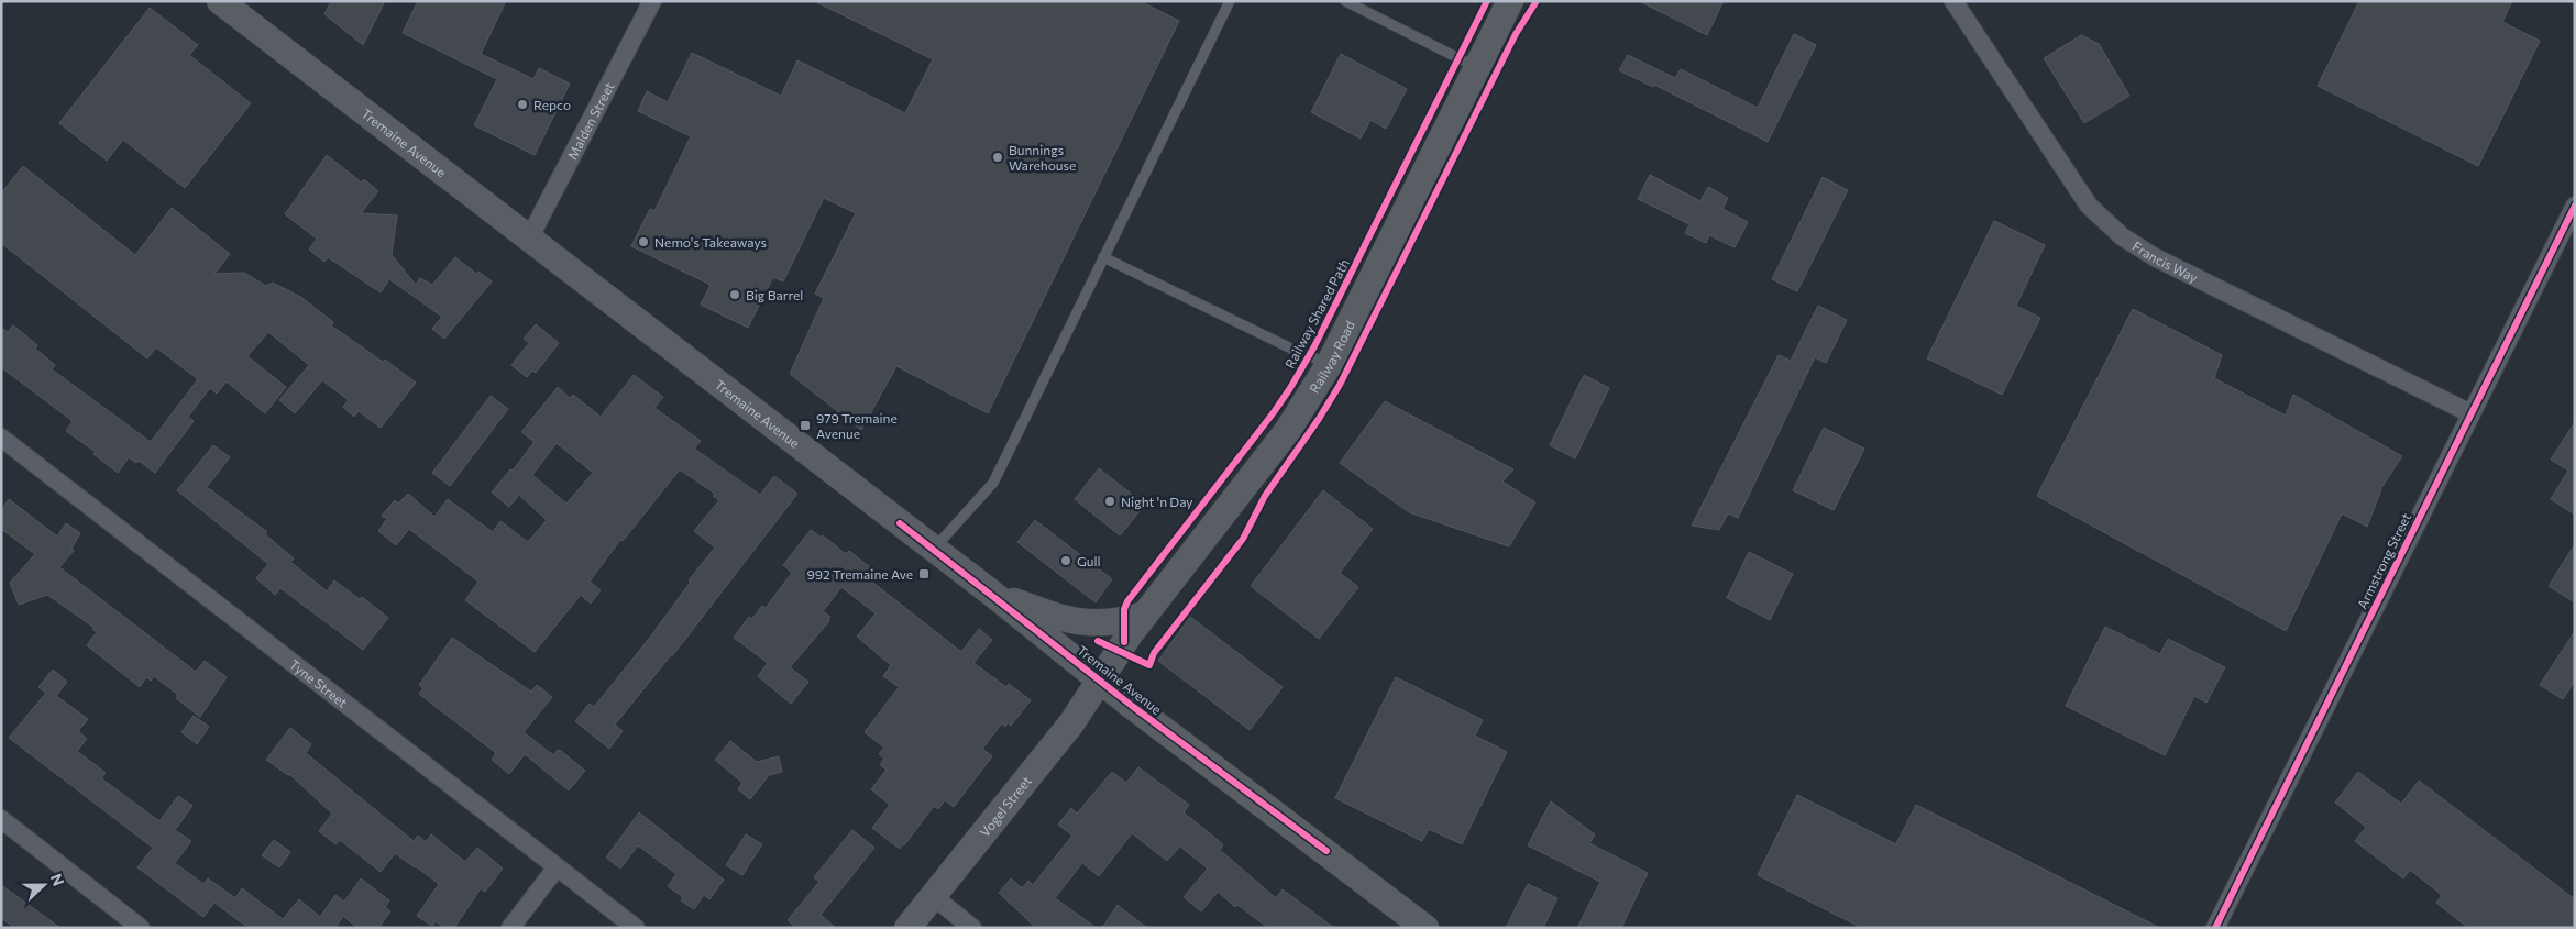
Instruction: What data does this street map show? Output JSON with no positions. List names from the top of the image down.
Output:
{
  "streets": {
    "main road": ["Tremaine Avenue", "Railway Road", "Vogel Street"],
    "street": [
      "Malden Street",
      "Francis Way",
      "Armstrong Street",
      "Tyne Street"
    ],
    "cycle path": ["Railway Shared Path"]
  },
  "crossings": [
    ["Malden Street", "Tremaine Avenue"],
    ["Tremaine Avenue", "Railway Road"],
    ["Tremaine Avenue", "Vogel Street"],
    ["Francis Way", "Armstrong Street"],
    ["Railway Road", "Vogel Street"]
  ],
  "places": {
    "other": [
      "Repco",
      "Bunnings Warehouse",
      "Nemo's Takeaways",
      "Big Barrel",
      "Night 'n Day",
      "Gull"
    ],
    "transit": ["979 Tremaine Avenue", "992 Tremaine Ave"]
  },
  "north": "right"
}
